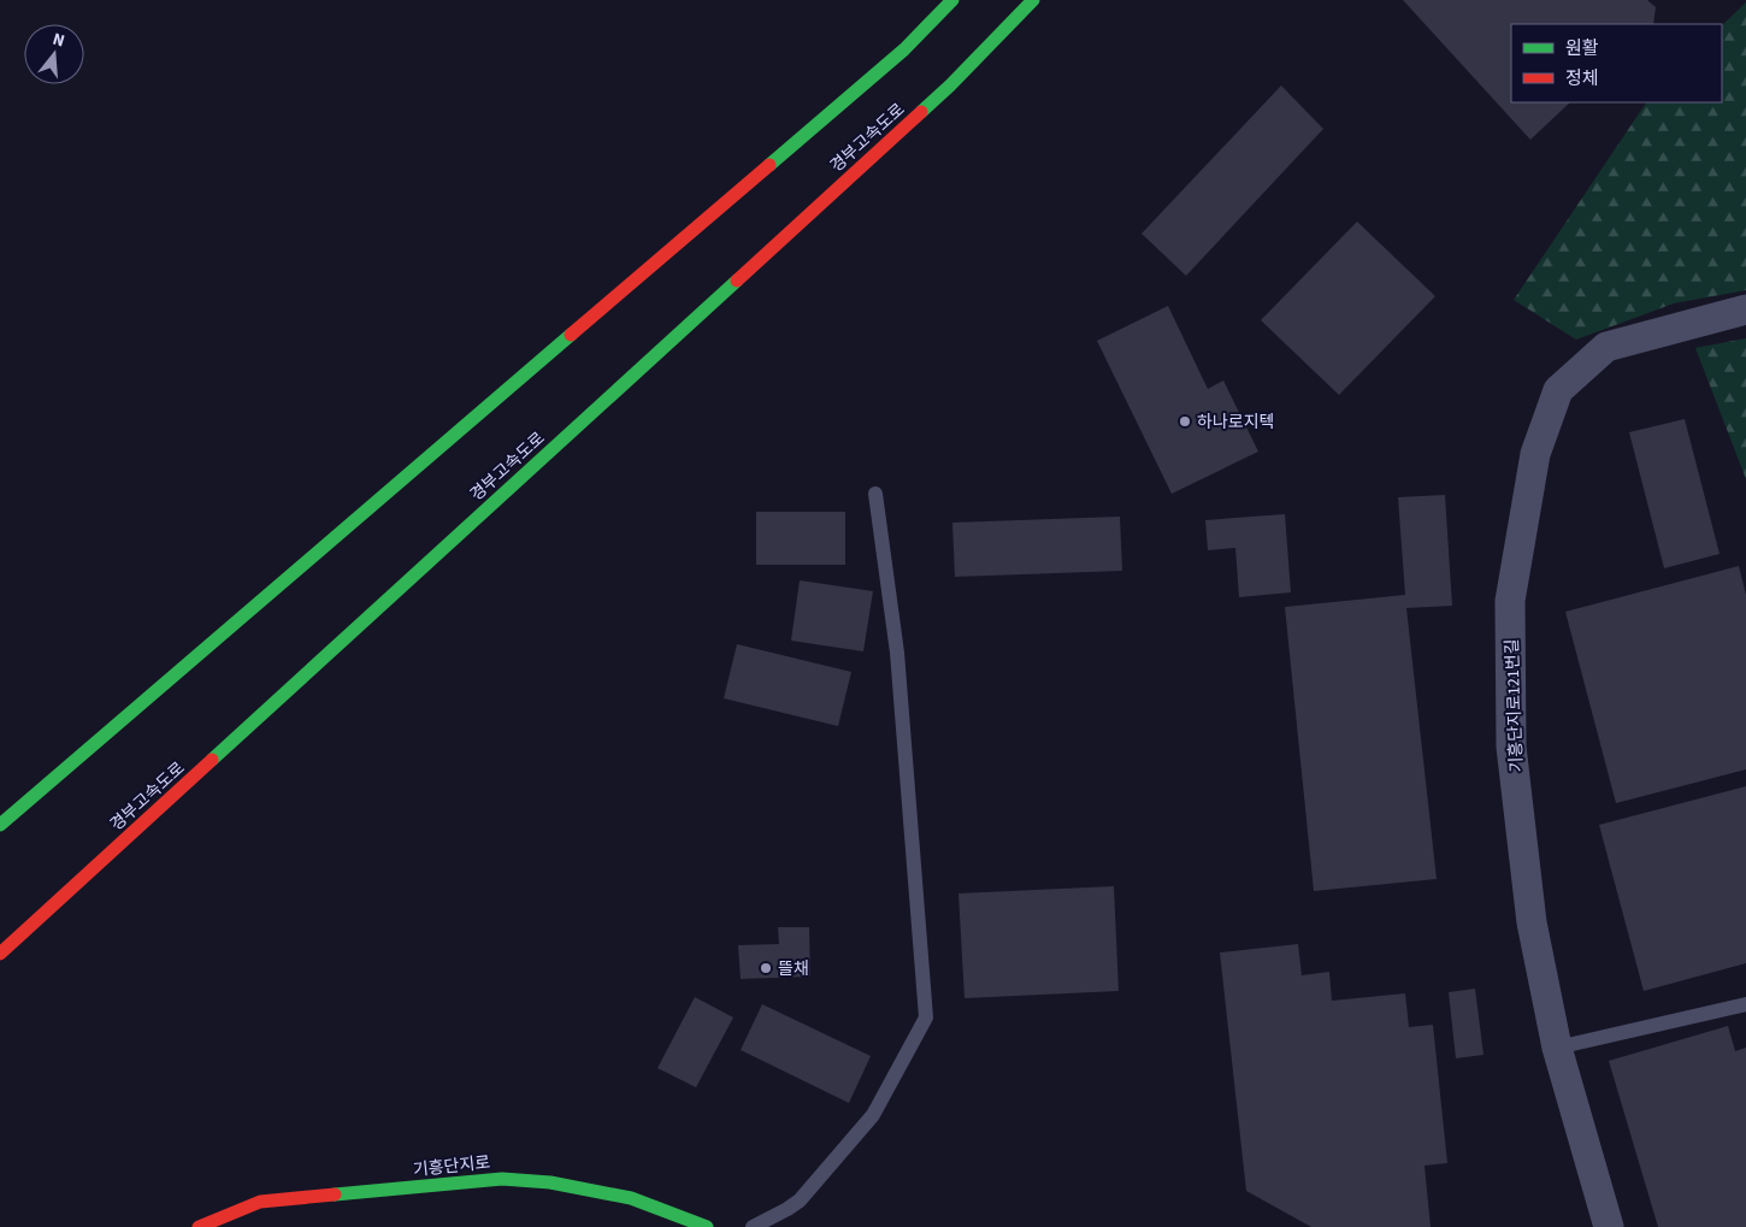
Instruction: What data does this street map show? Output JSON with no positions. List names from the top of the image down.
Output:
{
  "streets": {
    "main road": ["경부고속도로", "기흥단지로"],
    "street": ["기흥단지로121번길"]
  },
  "places": ["하나로지텍", "뜰채"],
  "legend": ["원활", "정체"],
  "north": "top"
}
